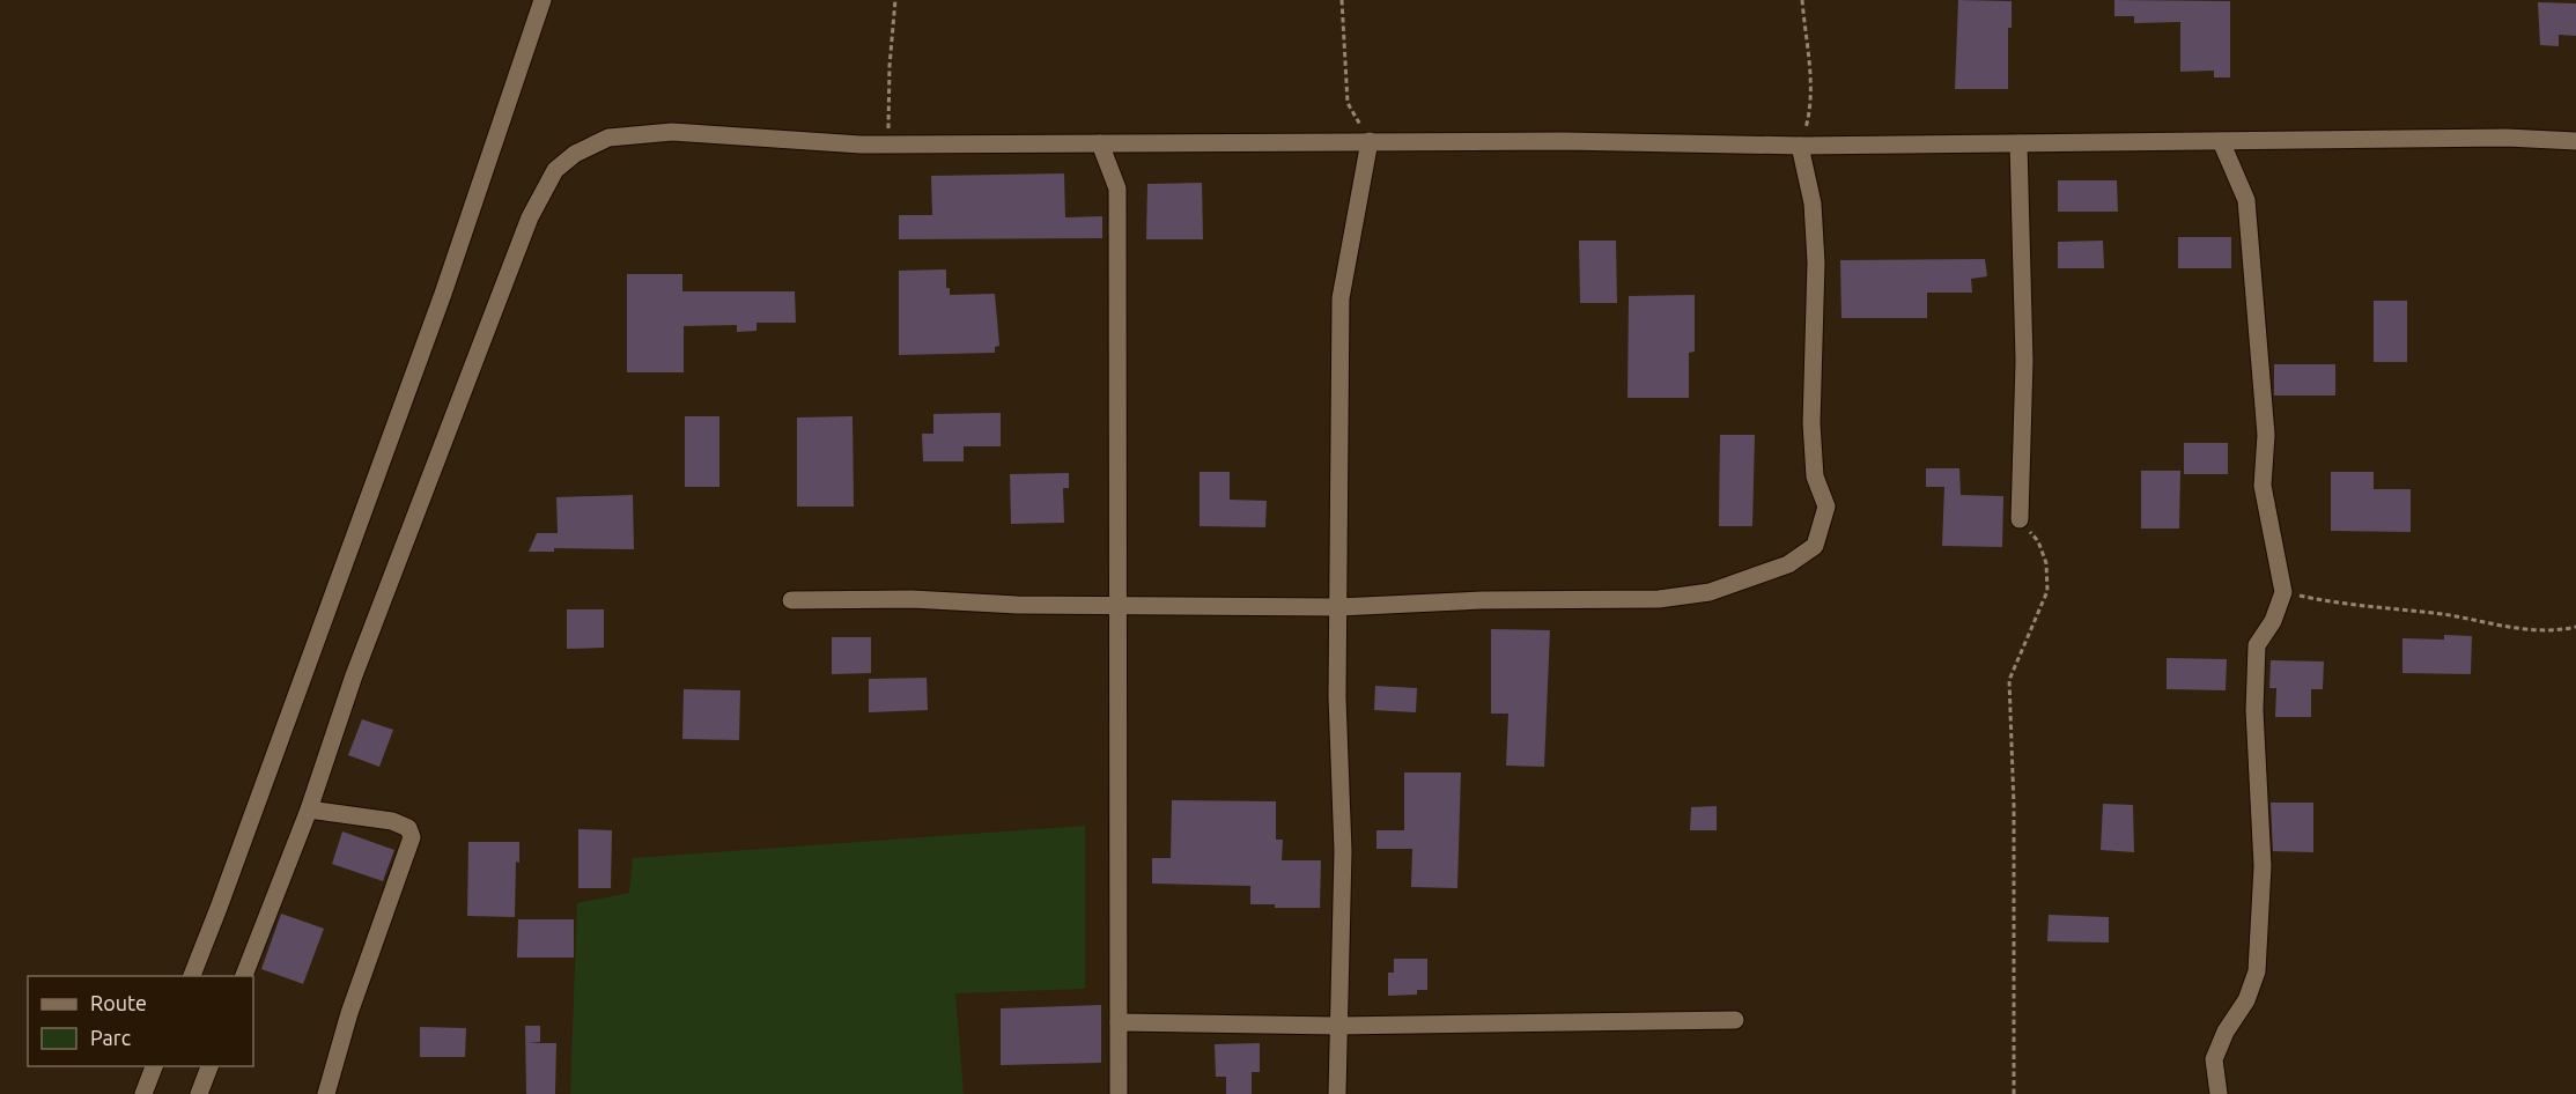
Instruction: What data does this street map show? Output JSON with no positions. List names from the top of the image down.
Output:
{
  "legend": ["Route", "Parc"]
}
